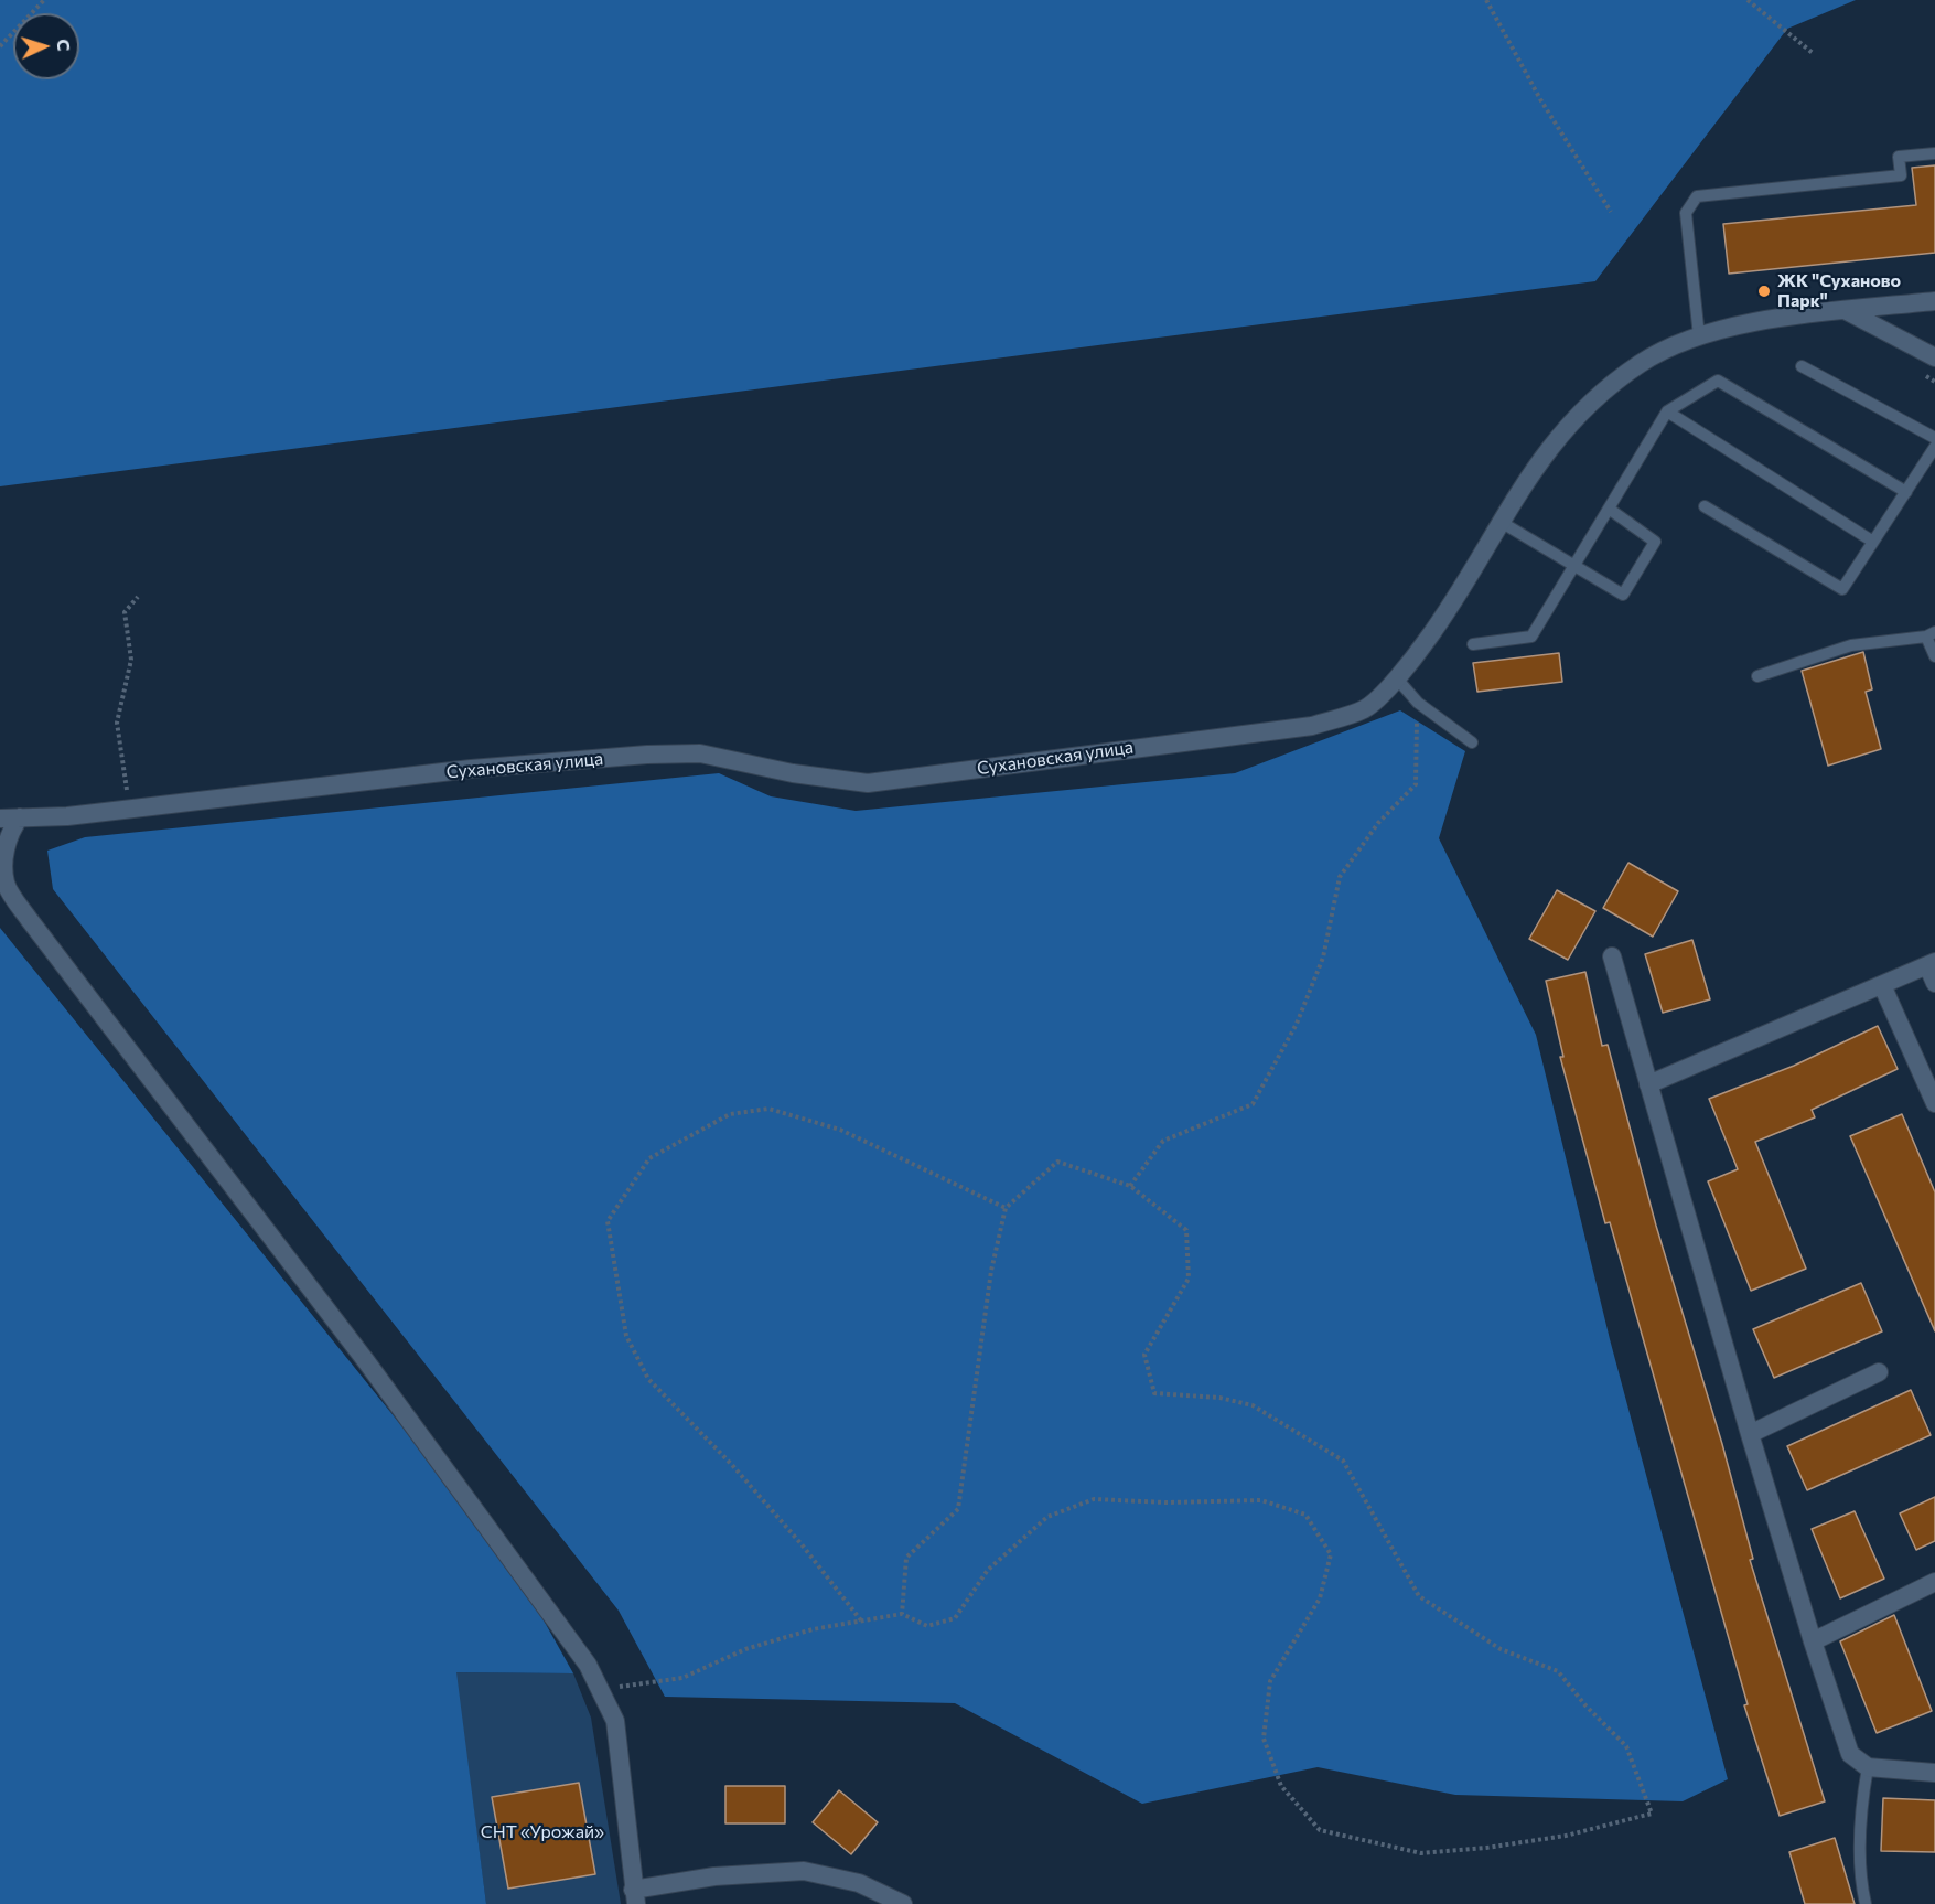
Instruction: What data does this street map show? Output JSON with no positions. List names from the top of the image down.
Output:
{
  "streets": {
    "street": ["Сухановская улица"]
  },
  "parks": ["СНТ «Урожай»"],
  "places": ["ЖК \"Суханово Парк\""],
  "north": "right"
}
